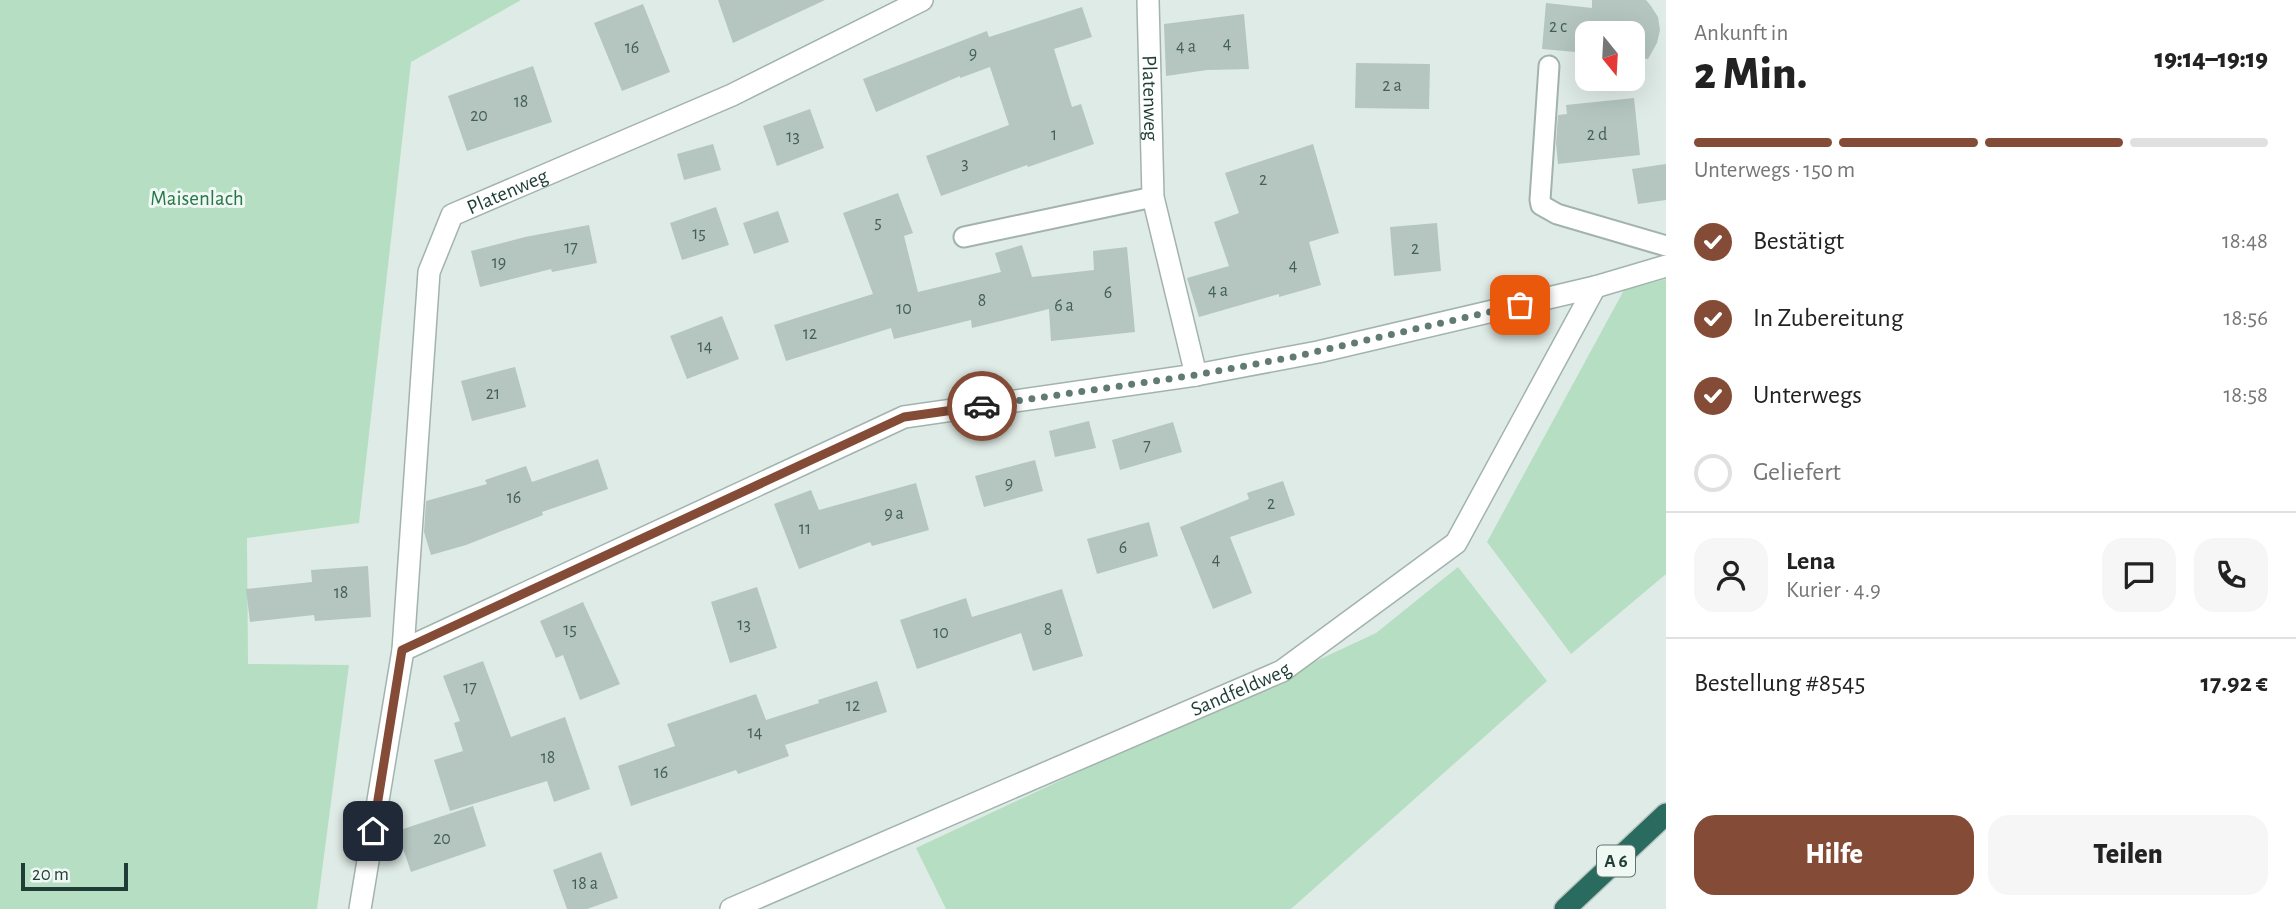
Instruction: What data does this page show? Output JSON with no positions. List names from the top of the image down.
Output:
{
  "streets": {
    "highway": ["A 6"],
    "street": ["Platenweg", "Sandfeldweg"]
  },
  "parks": ["Maisenlach"],
  "house_numbers": [
    "2 c",
    "4",
    "4 a",
    "16",
    "9",
    "2 a",
    "18",
    "20",
    "1",
    "2 d",
    "13",
    "3",
    "2",
    "5",
    "15",
    "17",
    "2",
    "19",
    "4",
    "4 a",
    "6",
    "8",
    "6 a",
    "10",
    "12",
    "14",
    "21",
    "7",
    "9",
    "16",
    "2",
    "9 a",
    "11",
    "6",
    "4",
    "18",
    "13",
    "15",
    "8",
    "10",
    "17",
    "12",
    "14",
    "18",
    "16",
    "20",
    "18 a"
  ],
  "scale_bar": "20 m",
  "north": "bottom",
  "page": {
    "heading": ["2 Min.", "Ankunft in", "19:14–19:19"],
    "panel": [
      "Lena",
      "Kurier · 4.9",
      "Bestellung #8545",
      "17.92 €"
    ],
    "bar": "Unterwegs · 150 m",
    "list": [
      ["Bestätigt", "18:48"],
      ["In Zubereitung", "18:56"],
      ["Unterwegs", "18:58"],
      "Geliefert"
    ],
    "buttons": ["Hilfe", "Teilen"],
    "scale": "20 m"
  }
}
